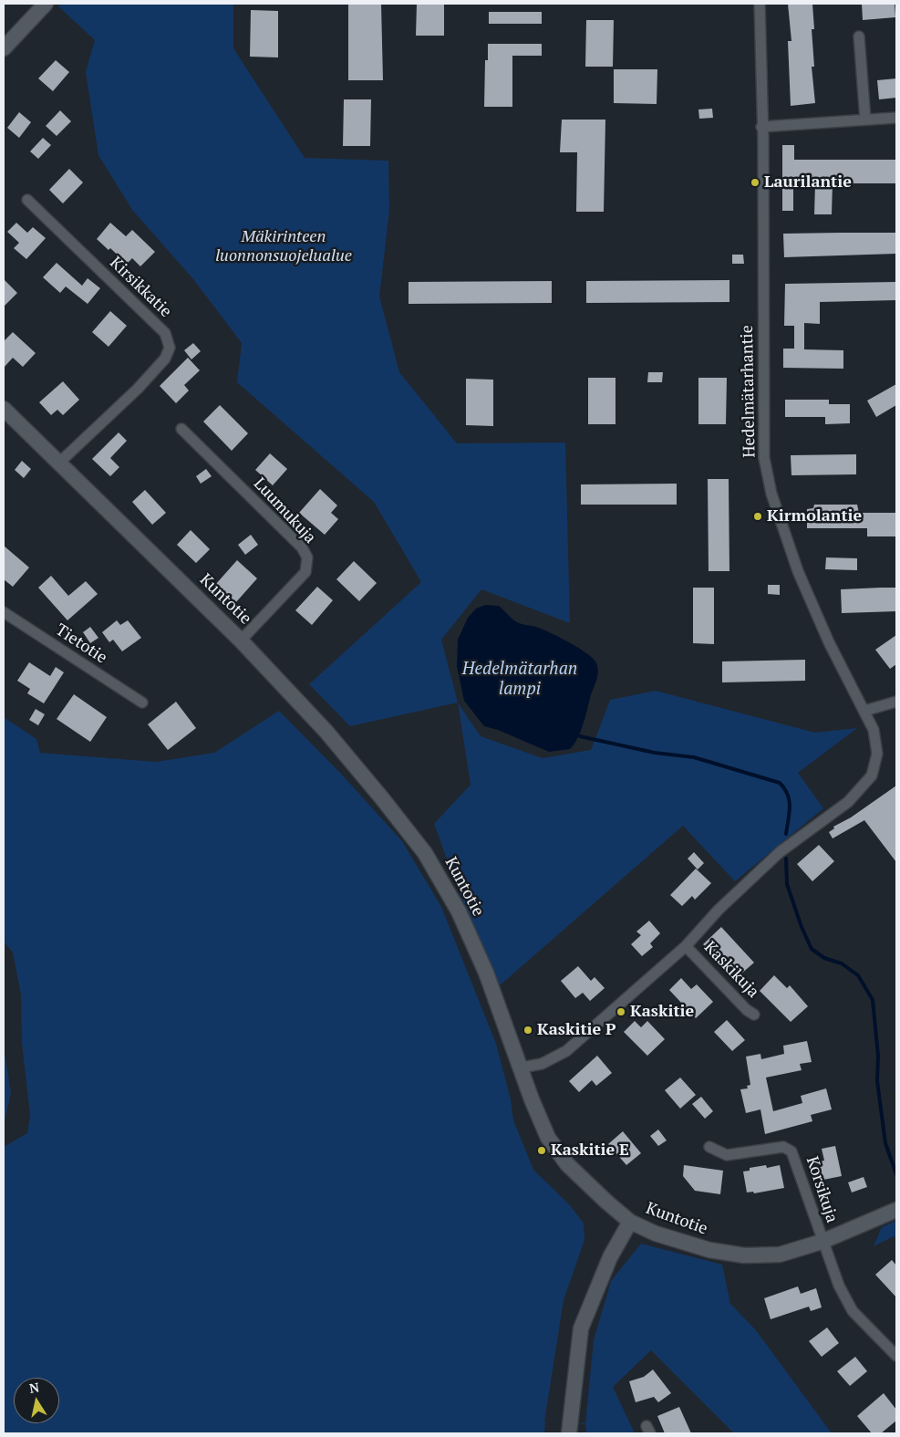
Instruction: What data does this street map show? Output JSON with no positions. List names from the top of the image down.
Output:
{
  "streets": {
    "street": [
      "Kirsikkatie",
      "Hedelmätarhantie",
      "Luumukuja",
      "Kuntotie",
      "Tietotie",
      "Kaskikuja",
      "Korsikuja"
    ]
  },
  "crossings": [
    ["Kirsikkatie", "Kuntotie"],
    ["Hedelmätarhantie", "Kaskikuja"],
    ["Luumukuja", "Kuntotie"],
    ["Kuntotie", "Korsikuja"]
  ],
  "water": ["Hedelmätarhan lampi"],
  "parks": ["Mäkirinteen luonnonsuojelualue"],
  "places": [
    "Laurilantie",
    "Kirmolantie",
    "Kaskitie",
    "Kaskitie P",
    "Kaskitie E"
  ],
  "north": "top"
}
